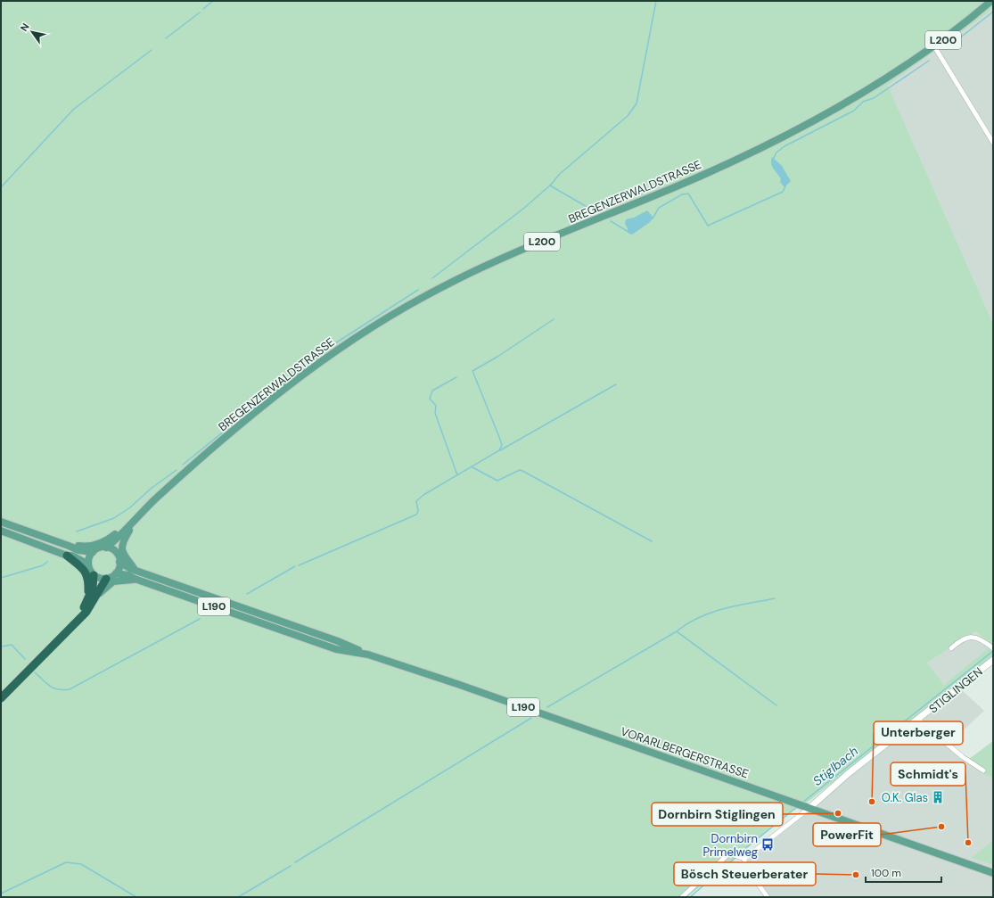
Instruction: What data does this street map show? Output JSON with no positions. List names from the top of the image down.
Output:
{
  "streets": {
    "main road": [
      "L200",
      "BREGENZERWALDSTRASSE",
      "L190",
      "STIGLINGEN",
      "VORARLBERGERSTRASSE"
    ]
  },
  "crossings": [
    ["BREGENZERWALDSTRASSE", "VORARLBERGERSTRASSE"],
    ["STIGLINGEN", "VORARLBERGERSTRASSE"]
  ],
  "water": ["Stiglbach"],
  "places": {
    "building": ["O.K. Glas"],
    "other": [
      "Unterberger",
      "Dornbirn Stiglingen",
      "PowerFit",
      "Schmidt's",
      "Bösch Steuerberater"
    ],
    "bus stop": ["Dornbirn Primelweg"]
  },
  "scale_bar": "100 m",
  "north": "top left"
}
